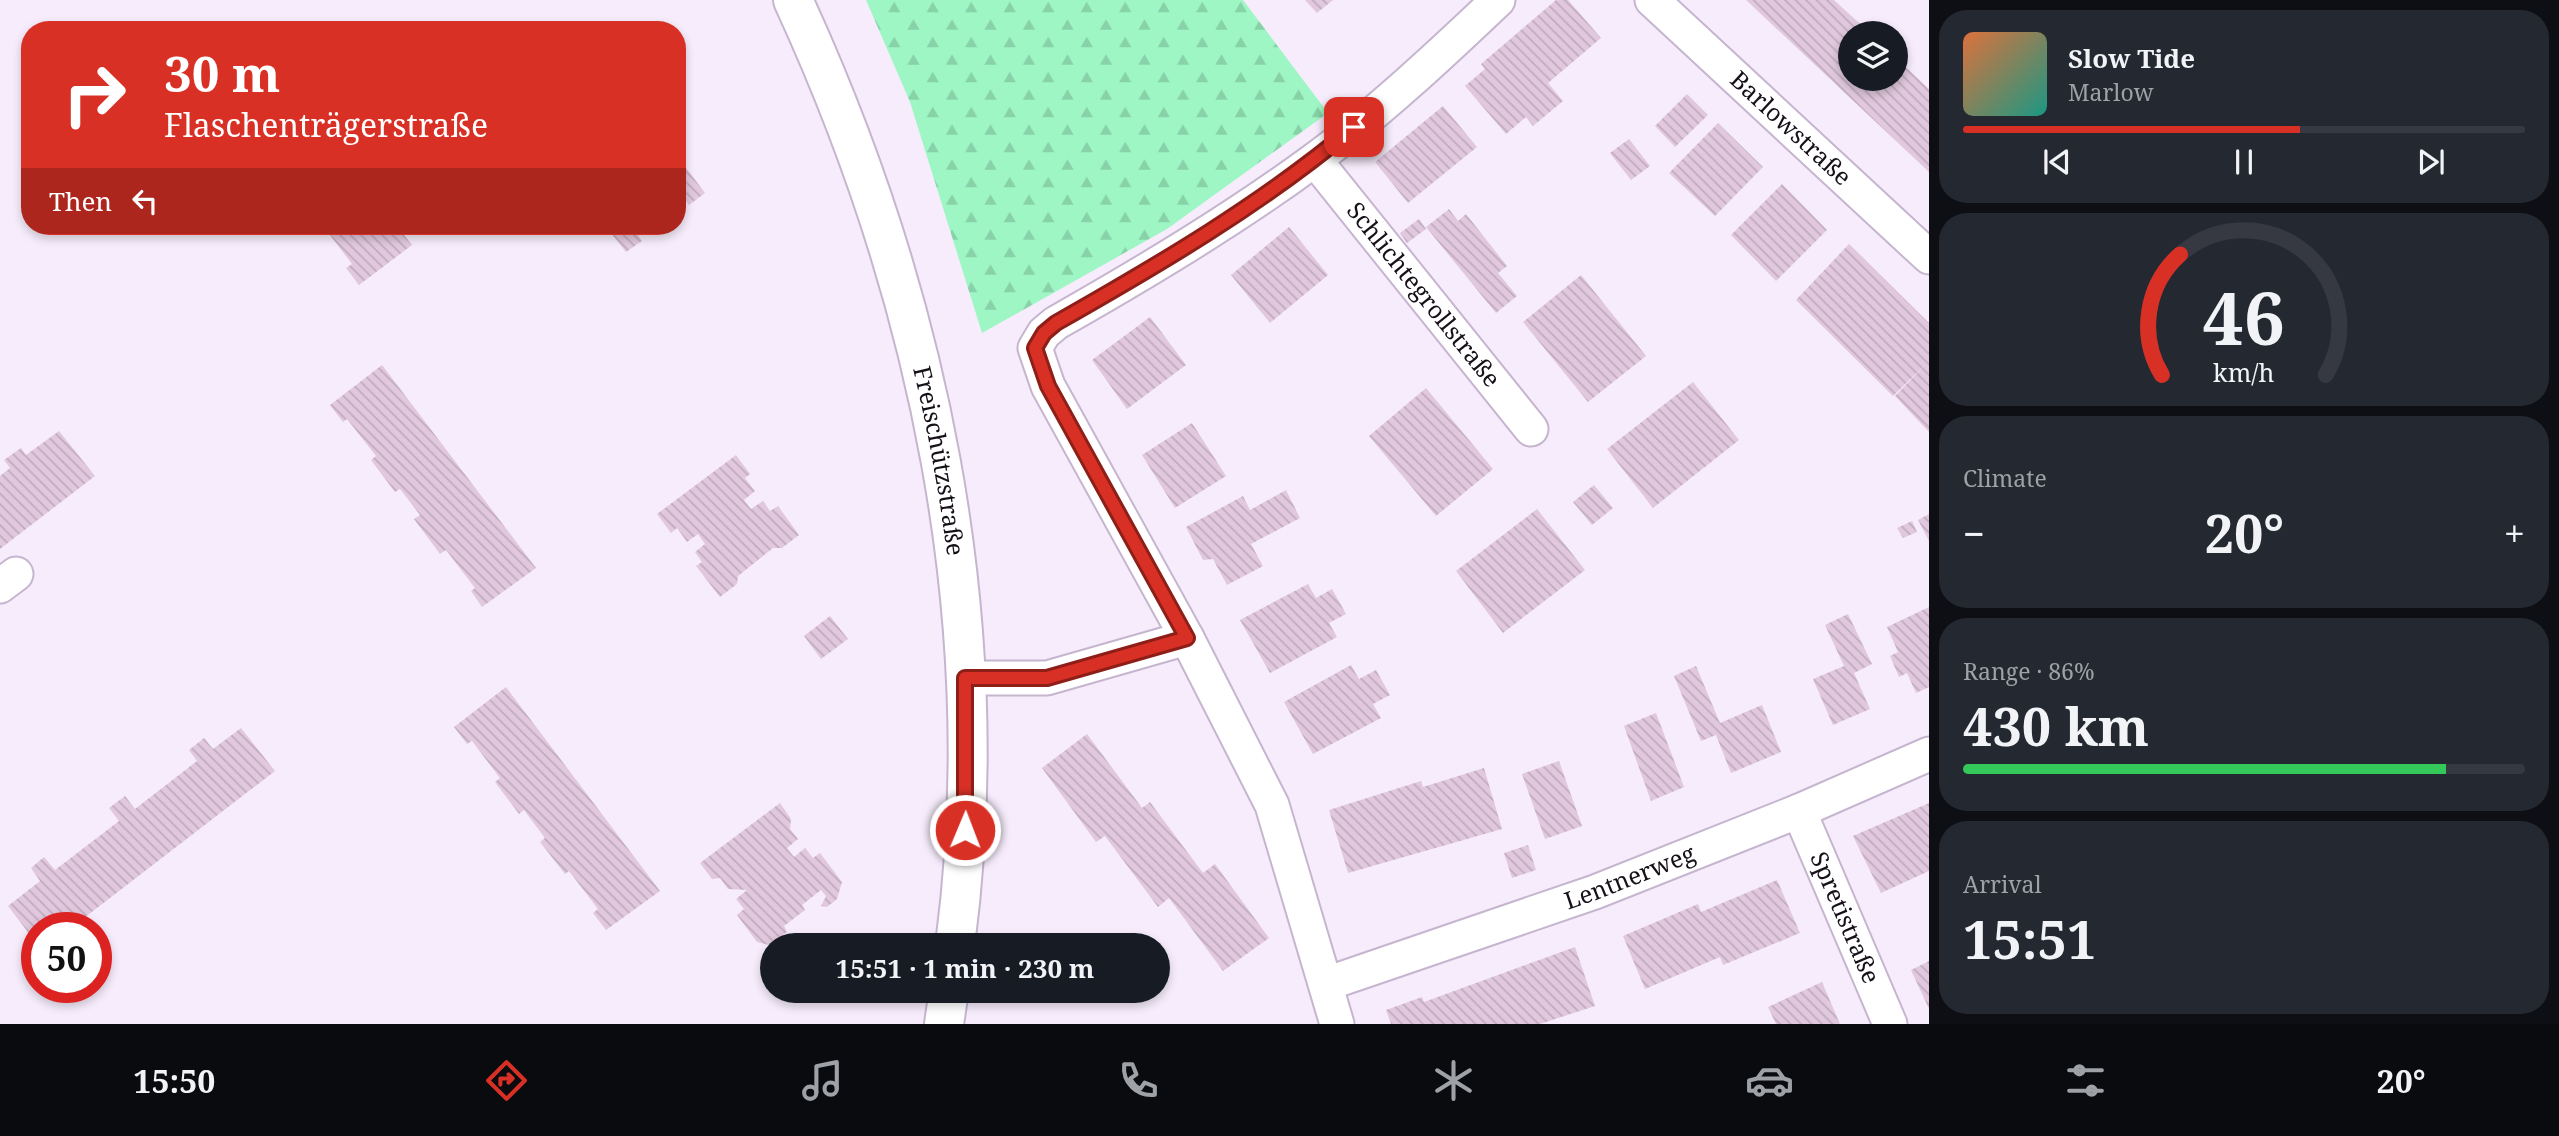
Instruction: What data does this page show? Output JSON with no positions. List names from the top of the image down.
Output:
{
  "streets": {
    "main road": ["Freischützstraße"],
    "street": [
      "Barlowstraße",
      "Schlichtegrollstraße",
      "Lentnerweg",
      "Spretistraße"
    ]
  },
  "crossings": [
    ["Lentnerweg", "Spretistraße"]
  ],
  "page": {
    "turn": ["30 m", "Flaschenträgerstraße"],
    "song": ["Slow Tide", "Marlow"],
    "then": "Then",
    "tile": [
      "Climate",
      ["Range · 86%", "430 km"],
      ["Arrival", "15:51"]
    ],
    "heat": ["−", "20°", "+"],
    "limit": "50",
    "trip": "15:51 · 1 min · 230 m",
    "tabs": ["15:50", "20°"],
    "gauge": ["46", "km/h"]
  }
}
